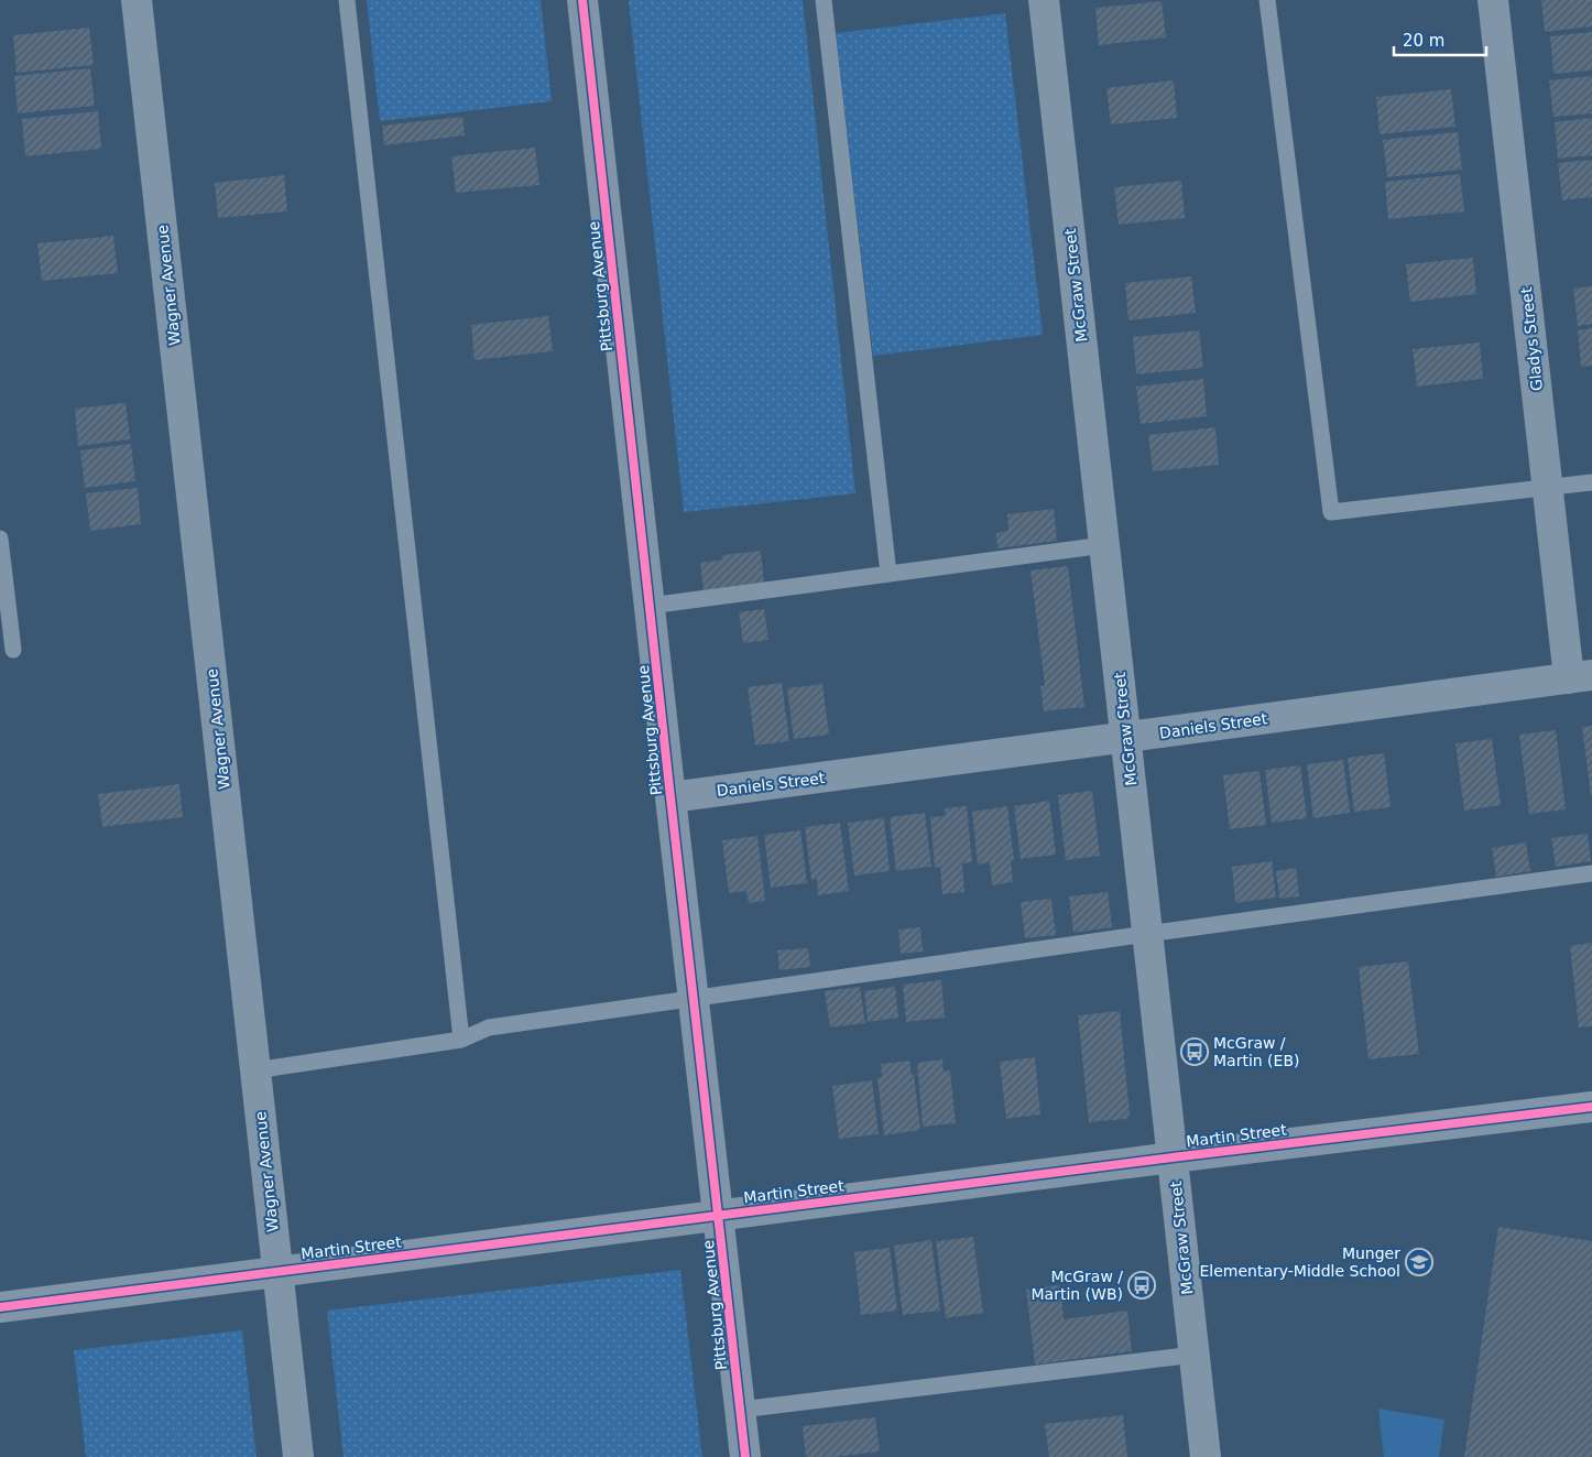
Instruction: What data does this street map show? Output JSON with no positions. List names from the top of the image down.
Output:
{
  "streets": {
    "street": [
      "Wagner Avenue",
      "McGraw Street",
      "Pittsburg Avenue",
      "Gladys Street",
      "Daniels Street",
      "Martin Street"
    ]
  },
  "crossings": [
    ["Wagner Avenue", "Martin Street"],
    ["McGraw Street", "Daniels Street"],
    ["McGraw Street", "Martin Street"],
    ["Pittsburg Avenue", "Daniels Street"],
    ["Pittsburg Avenue", "Martin Street"],
    ["Gladys Street", "Daniels Street"]
  ],
  "places": {
    "bus stop": ["McGraw / Martin (EB)", "McGraw / Martin (WB)"],
    "school or university": ["Munger Elementary-Middle School"]
  },
  "scale_bar": "20 m"
}
